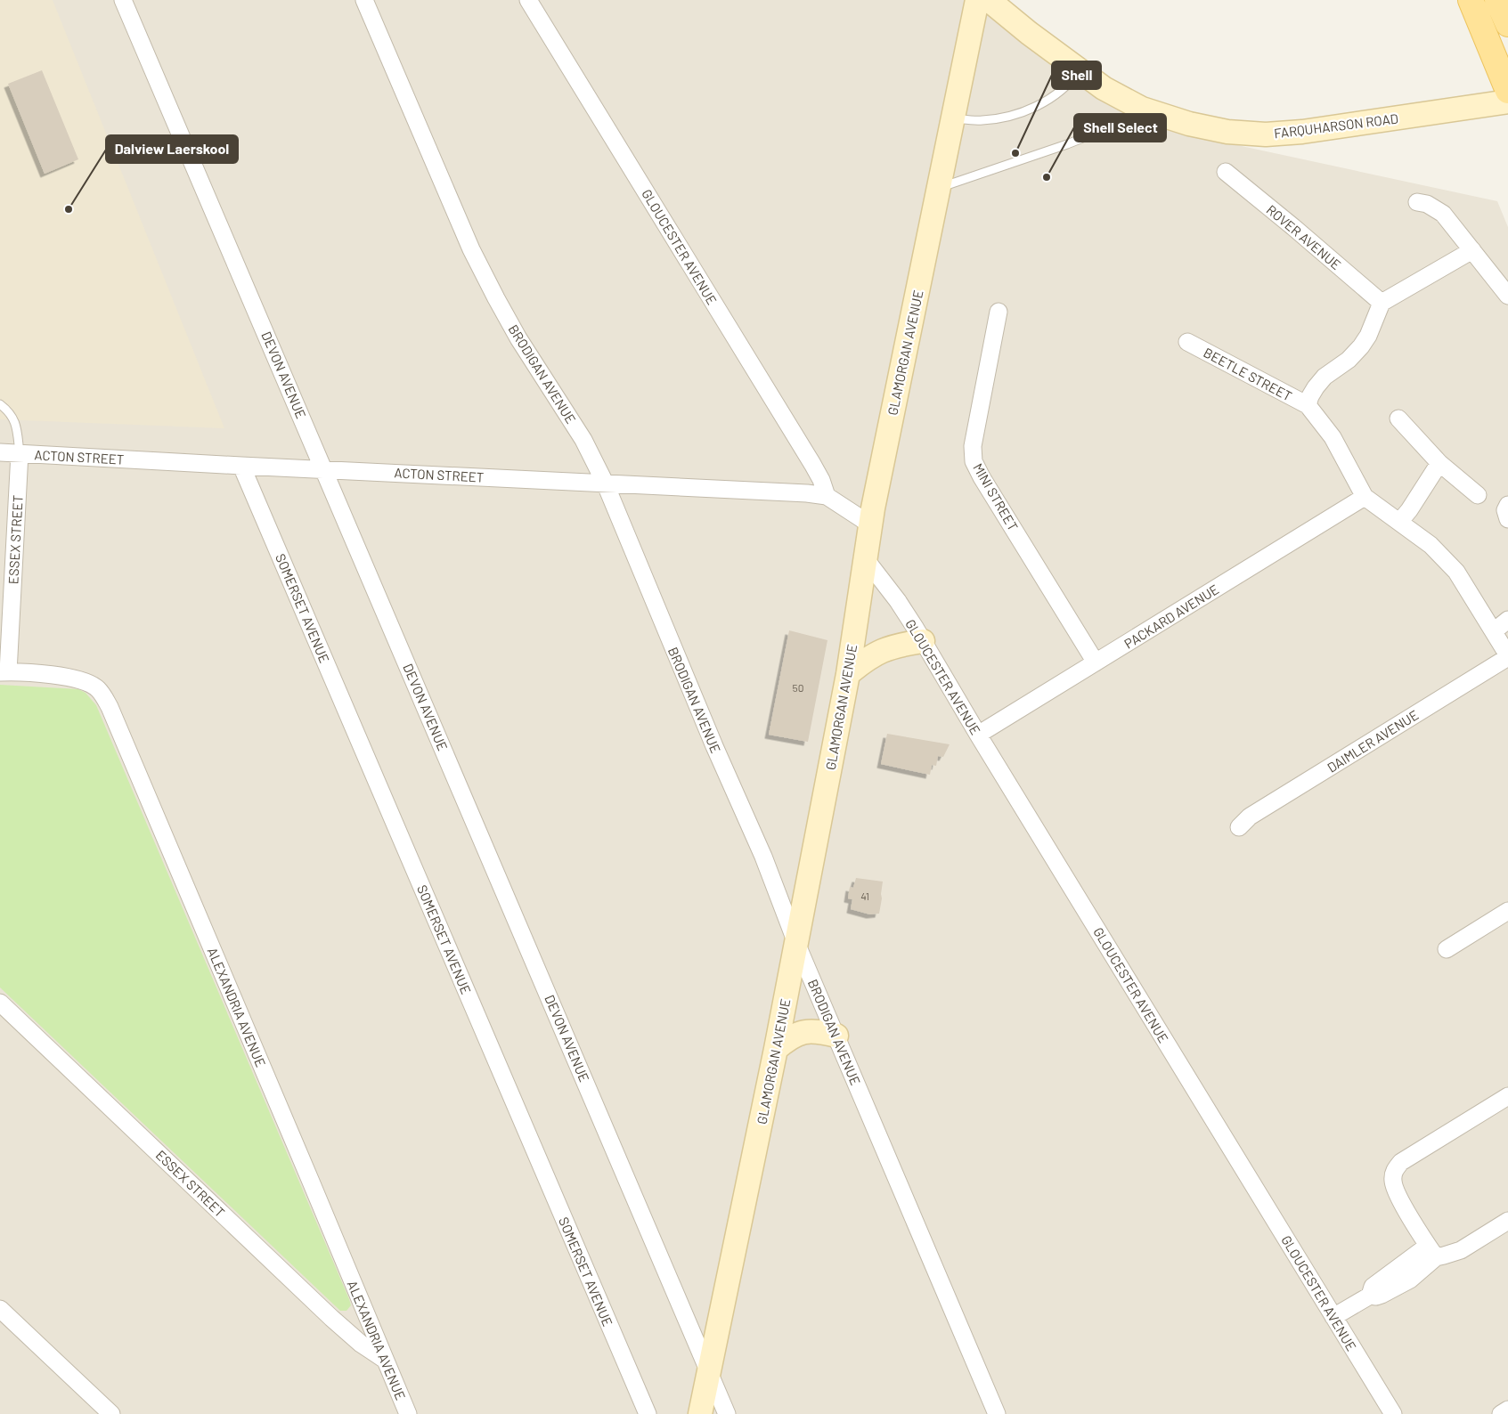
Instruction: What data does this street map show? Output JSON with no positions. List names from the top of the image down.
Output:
{
  "streets": {
    "street": [
      "FARQUHARSON ROAD",
      "ROVER AVENUE",
      "GLOUCESTER AVENUE",
      "GLAMORGAN AVENUE",
      "BRODIGAN AVENUE",
      "BEETLE STREET",
      "DEVON AVENUE",
      "ACTON STREET",
      "MINI STREET",
      "ESSEX STREET",
      "SOMERSET AVENUE",
      "PACKARD AVENUE",
      "DAIMLER AVENUE",
      "ALEXANDRIA AVENUE"
    ]
  },
  "crossings": [
    ["GLOUCESTER AVENUE", "GLAMORGAN AVENUE"],
    ["GLOUCESTER AVENUE", "ACTON STREET"],
    ["GLOUCESTER AVENUE", "PACKARD AVENUE"],
    ["GLAMORGAN AVENUE", "BRODIGAN AVENUE"],
    ["GLAMORGAN AVENUE", "DEVON AVENUE"],
    ["GLAMORGAN AVENUE", "ACTON STREET"],
    ["BRODIGAN AVENUE", "ACTON STREET"],
    ["DEVON AVENUE", "ACTON STREET"],
    ["ACTON STREET", "ESSEX STREET"],
    ["ACTON STREET", "SOMERSET AVENUE"],
    ["MINI STREET", "PACKARD AVENUE"],
    ["ESSEX STREET", "ALEXANDRIA AVENUE"]
  ],
  "places": ["Shell", "Shell Select", "Dalview Laerskool"],
  "house_numbers": ["50", "41"]
}
